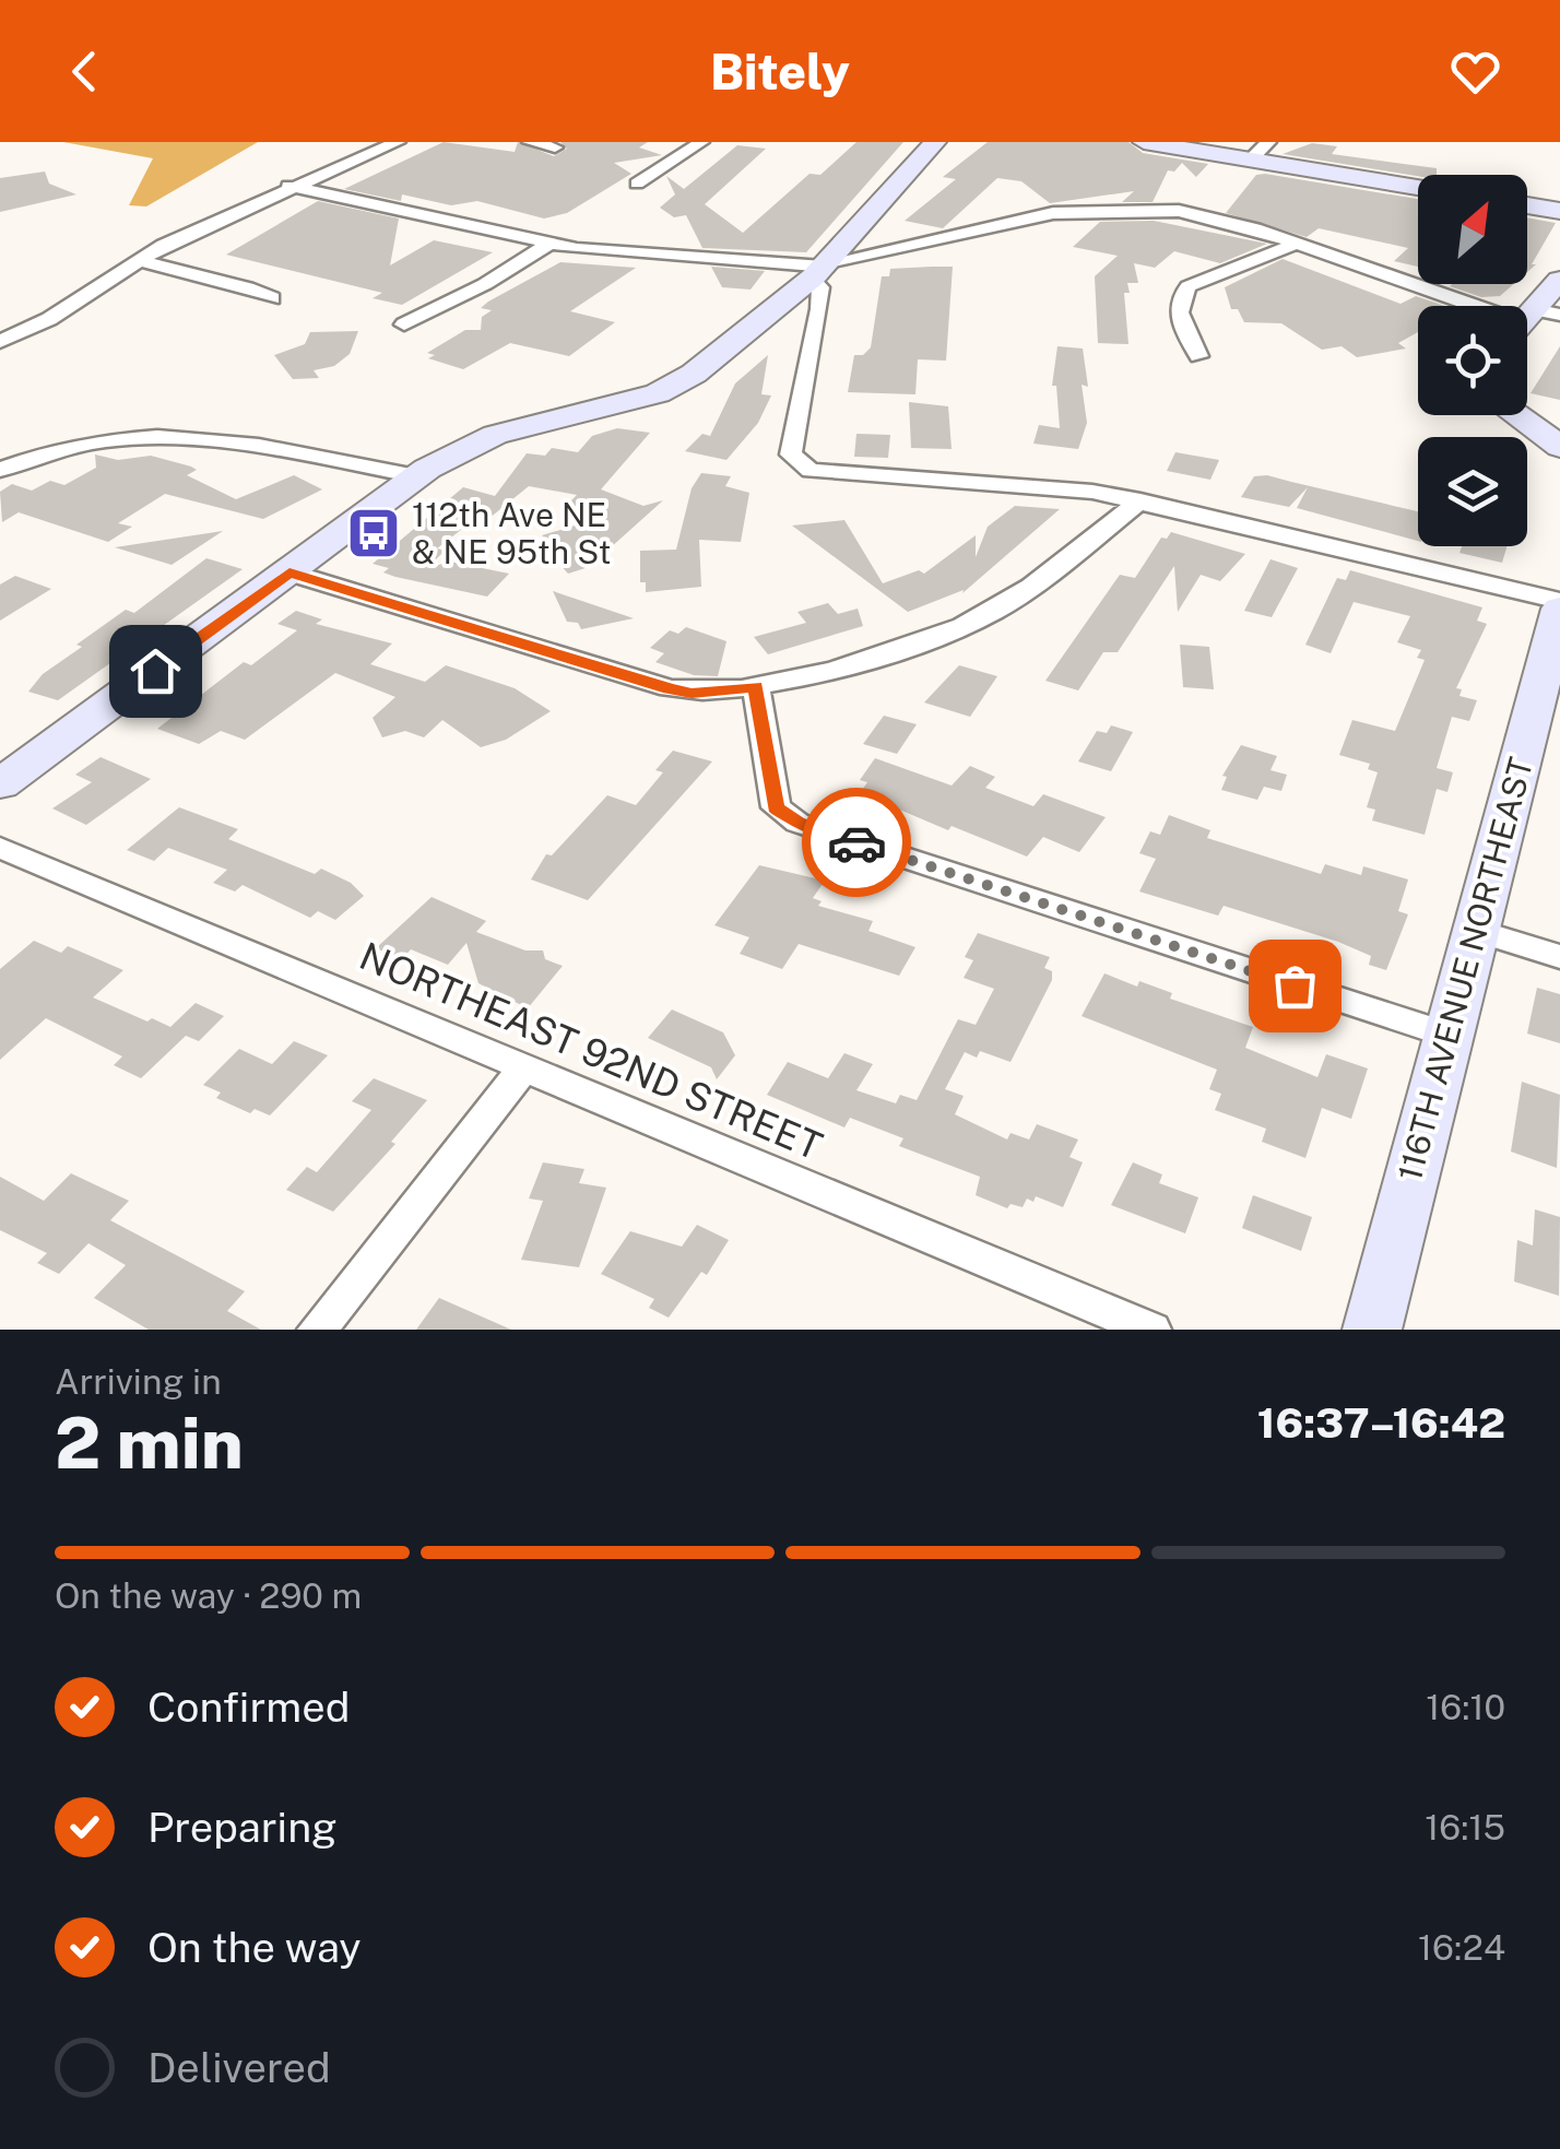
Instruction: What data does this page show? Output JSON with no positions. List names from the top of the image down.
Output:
{
  "streets": {
    "street": ["116TH AVENUE NORTHEAST", "NORTHEAST 92ND STREET"]
  },
  "places": {
    "bus stop": ["112th Ave NE & NE 95th St"]
  },
  "north": "top right",
  "page": {
    "header": "Bitely",
    "heading": ["2 min", "Arriving in", "16:37–16:42"],
    "bar": "On the way · 290 m",
    "list": [
      ["Confirmed", "16:10"],
      ["Preparing", "16:15"],
      ["On the way", "16:24"],
      "Delivered"
    ]
  }
}
